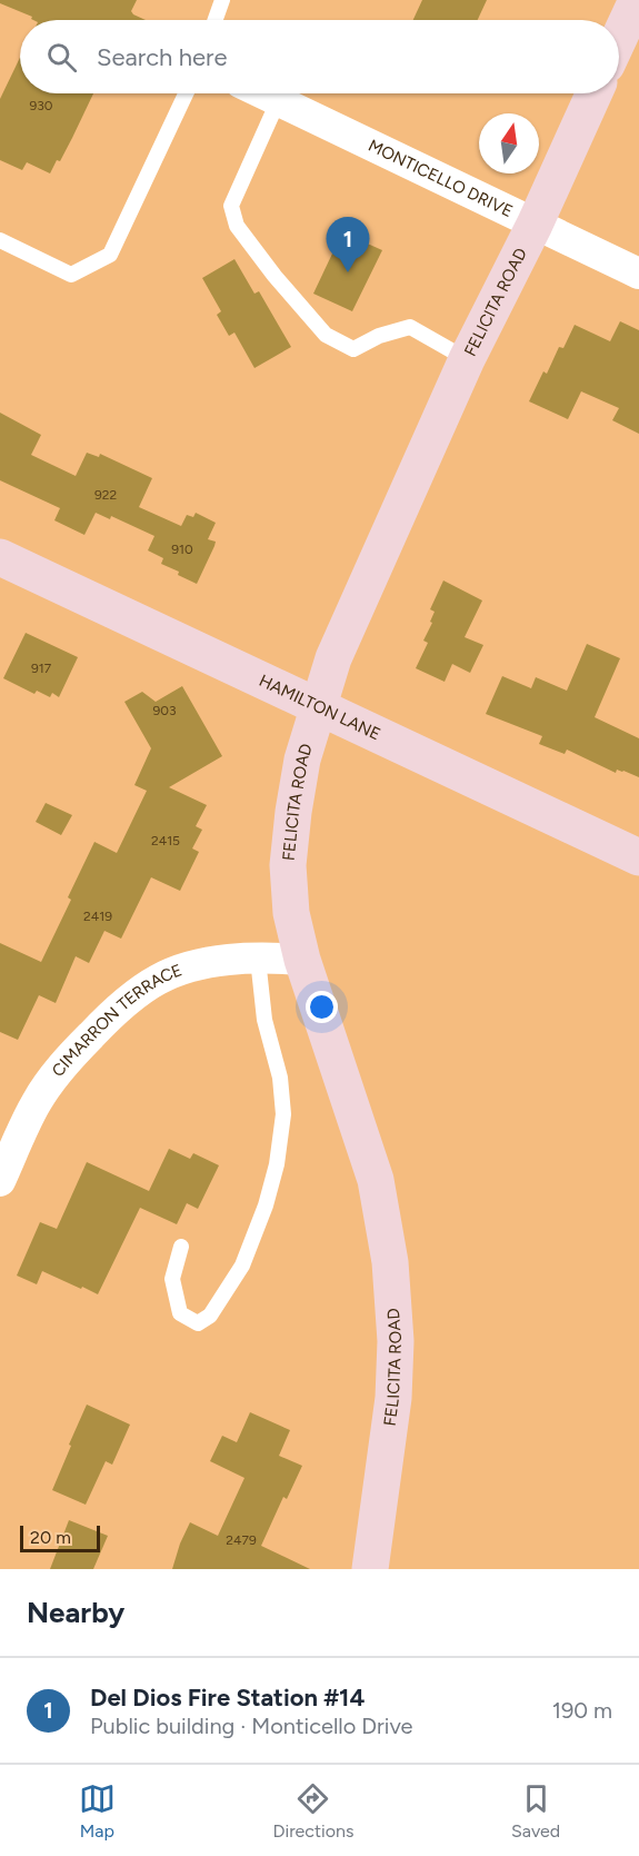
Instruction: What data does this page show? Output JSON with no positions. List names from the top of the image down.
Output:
{
  "streets": {
    "main road": ["FELICITA ROAD", "HAMILTON LANE"],
    "street": ["MONTICELLO DRIVE", "CIMARRON TERRACE"]
  },
  "crossings": [
    ["MONTICELLO DRIVE", "FELICITA ROAD"],
    ["FELICITA ROAD", "HAMILTON LANE"],
    ["FELICITA ROAD", "CIMARRON TERRACE"]
  ],
  "house_numbers": [
    "930",
    "922",
    "910",
    "917",
    "903",
    "2415",
    "2419",
    "2479"
  ],
  "scale_bar": "20 m",
  "north": "top",
  "page": {
    "search": "Search here",
    "pins": "1",
    "scale": "20 m",
    "heading": "Nearby",
    "list": [
      {
        "mark": "1",
        "name": "Del Dios Fire Station #14",
        "note": "Public building · Monticello Drive",
        "value": "190 m"
      }
    ],
    "nav": ["Map", "Directions", "Saved"]
  }
}
